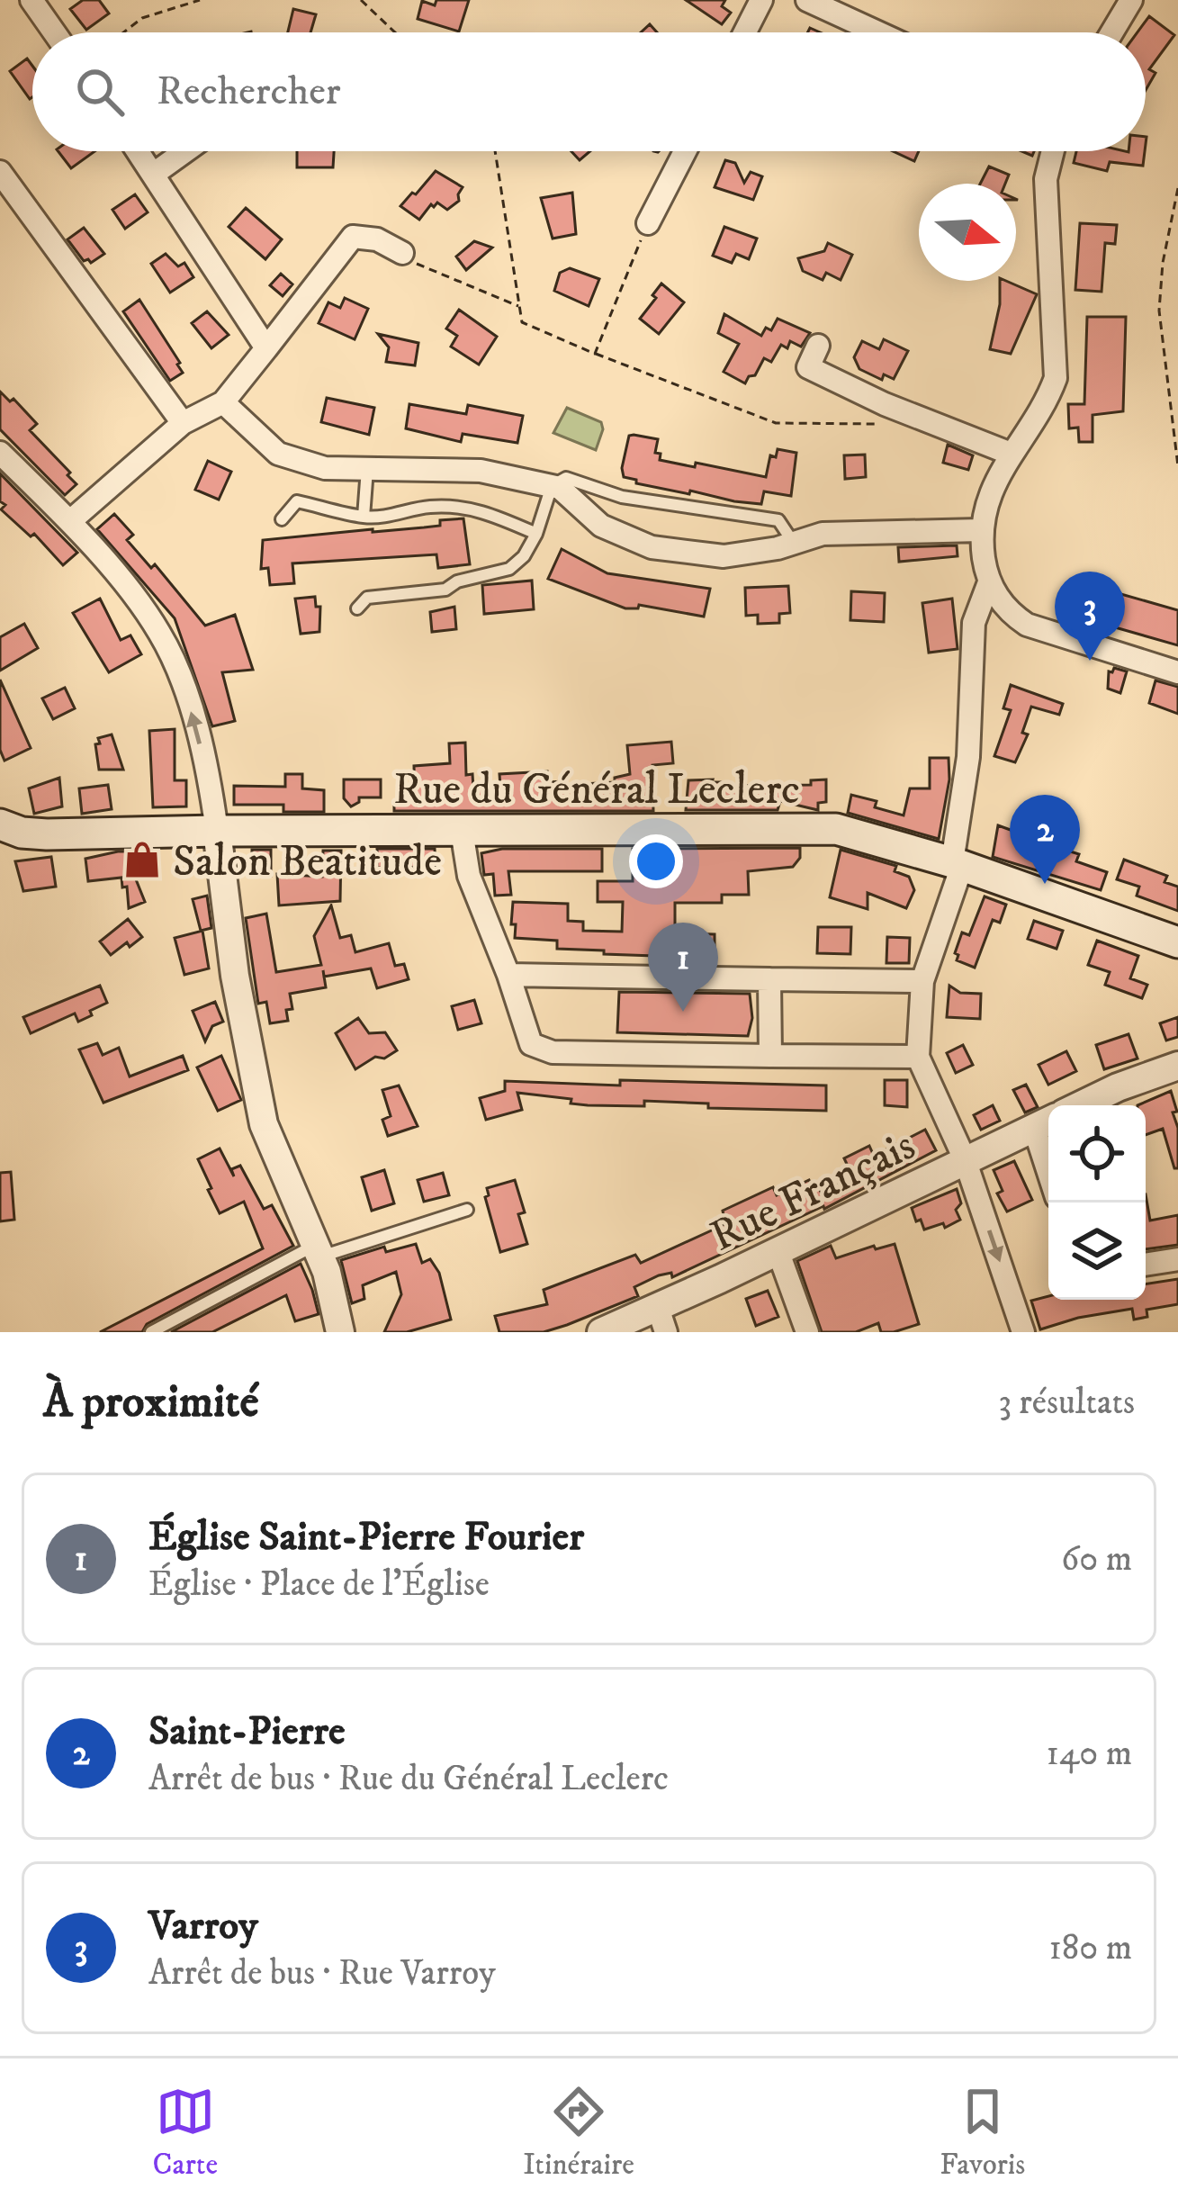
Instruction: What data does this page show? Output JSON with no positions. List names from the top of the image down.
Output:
{
  "streets": {
    "main road": ["Rue du Général Leclerc"],
    "street": ["Rue Français"]
  },
  "places": {
    "shop": ["Salon Beatitude"]
  },
  "north": "right",
  "page": {
    "search": "Rechercher",
    "pins": ["3", "2", "1"],
    "heading": ["À proximité", "3 résultats"],
    "list": [
      {
        "mark": "1",
        "name": "Église Saint-Pierre Fourier",
        "note": "Église · Place de l'Église",
        "value": "60 m"
      },
      {
        "mark": "2",
        "name": "Saint-Pierre",
        "note": "Arrêt de bus · Rue du Général Leclerc",
        "value": "140 m"
      },
      {
        "mark": "3",
        "name": "Varroy",
        "note": "Arrêt de bus · Rue Varroy",
        "value": "180 m"
      }
    ],
    "nav": ["Carte", "Itinéraire", "Favoris"]
  }
}
